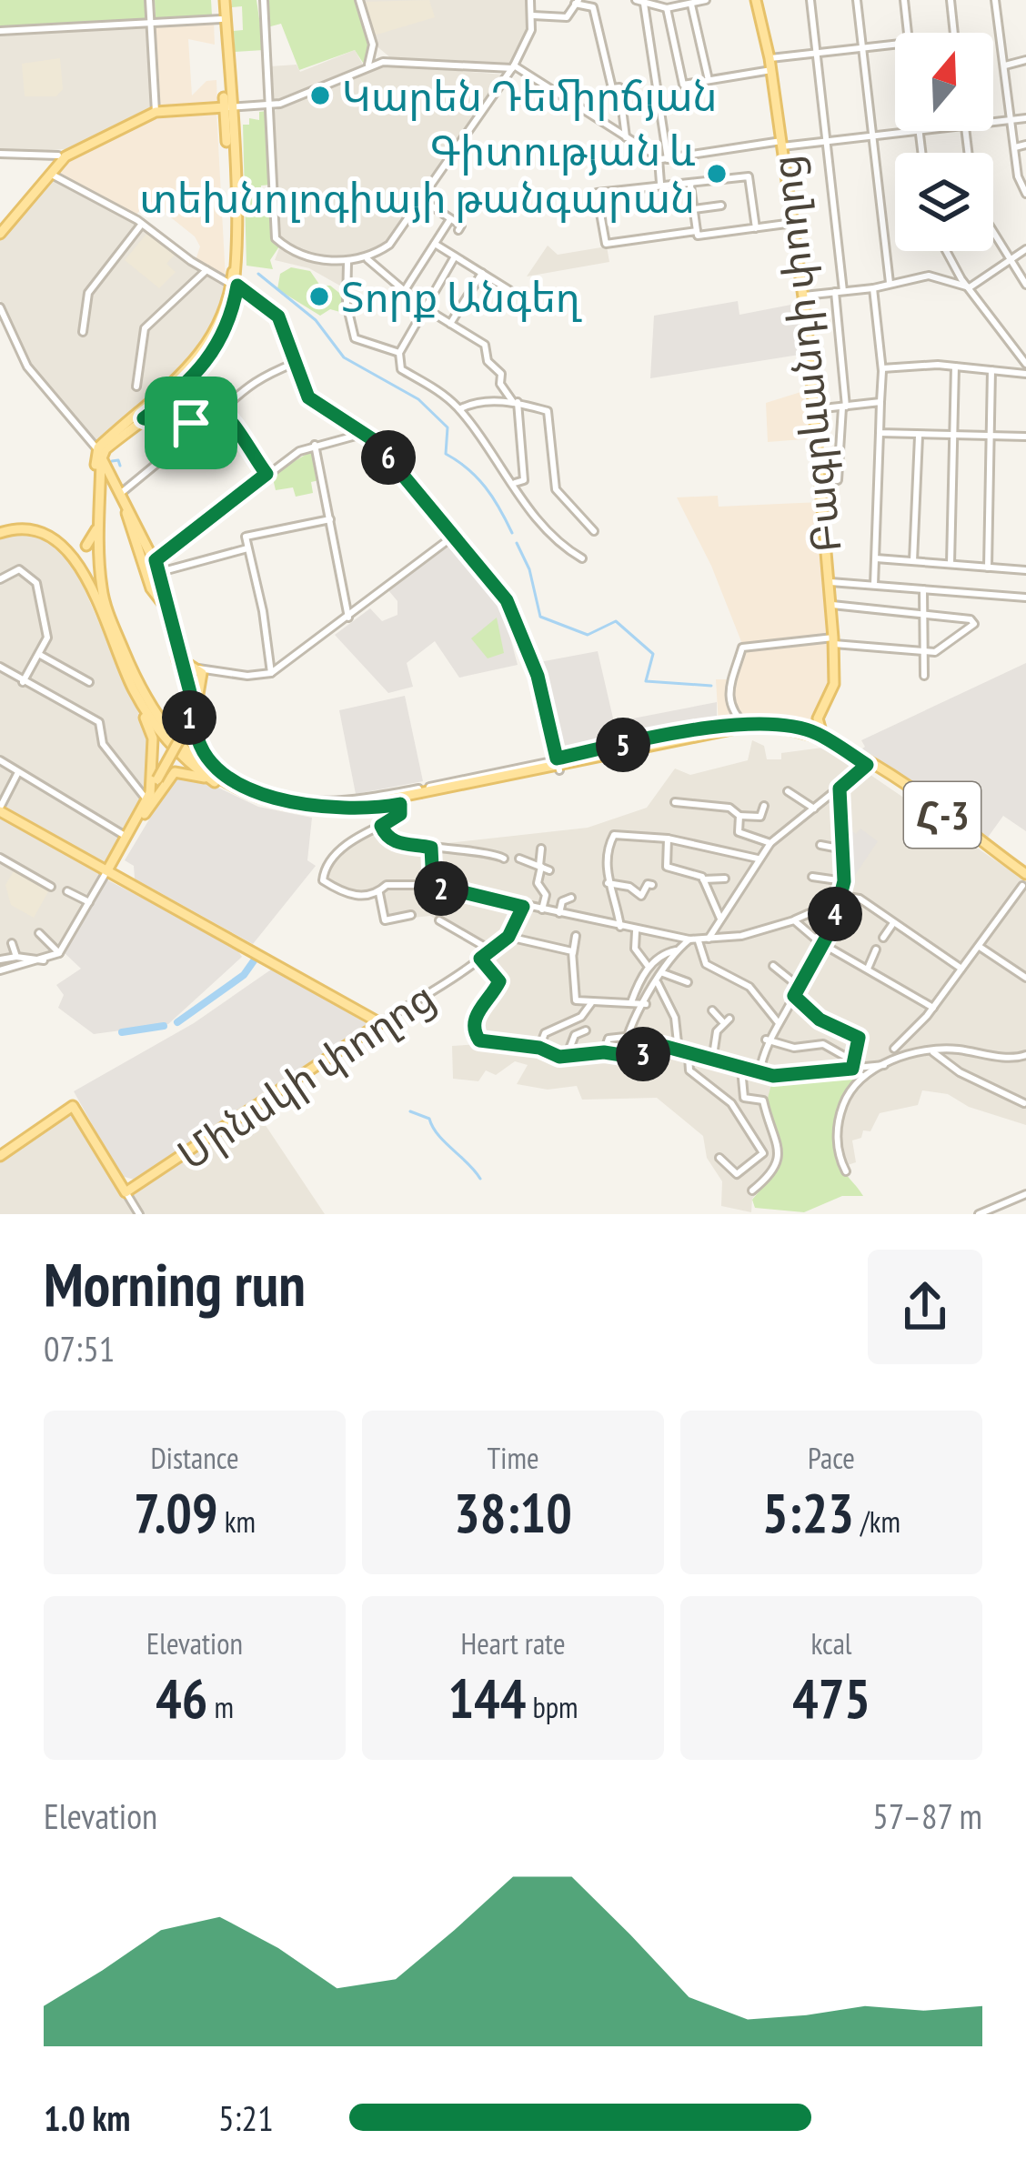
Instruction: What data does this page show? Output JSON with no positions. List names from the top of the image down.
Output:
{
  "streets": {
    "main road": ["Բագրևանդի փողոց", "Հ-3", "Մինսկի փողոց"]
  },
  "crossings": [
    ["Բագրևանդի փողոց", "Հ-3"]
  ],
  "places": ["Կարեն Դեմիրճյան", "Գիտության և տեխնոլոգիայի թանգարան", "Տորք Անգեղ"],
  "north": "top",
  "page": {
    "pins": [
      "6",
      "1",
      "5",
      "2",
      "4",
      "3"
    ],
    "heading": ["Morning run", "07:51"],
    "stats": [
      ["Distance", "7.09 km"],
      ["Time", "38:10"],
      ["Pace", "5:23 /km"],
      ["Elevation", "46 m"],
      ["Heart rate", "144 bpm"],
      ["kcal", "475"]
    ],
    "chart": ["Elevation", "57–87 m"],
    "list": [
      {
        "name": "1.0 km",
        "note": "5:21"
      }
    ]
  }
}
